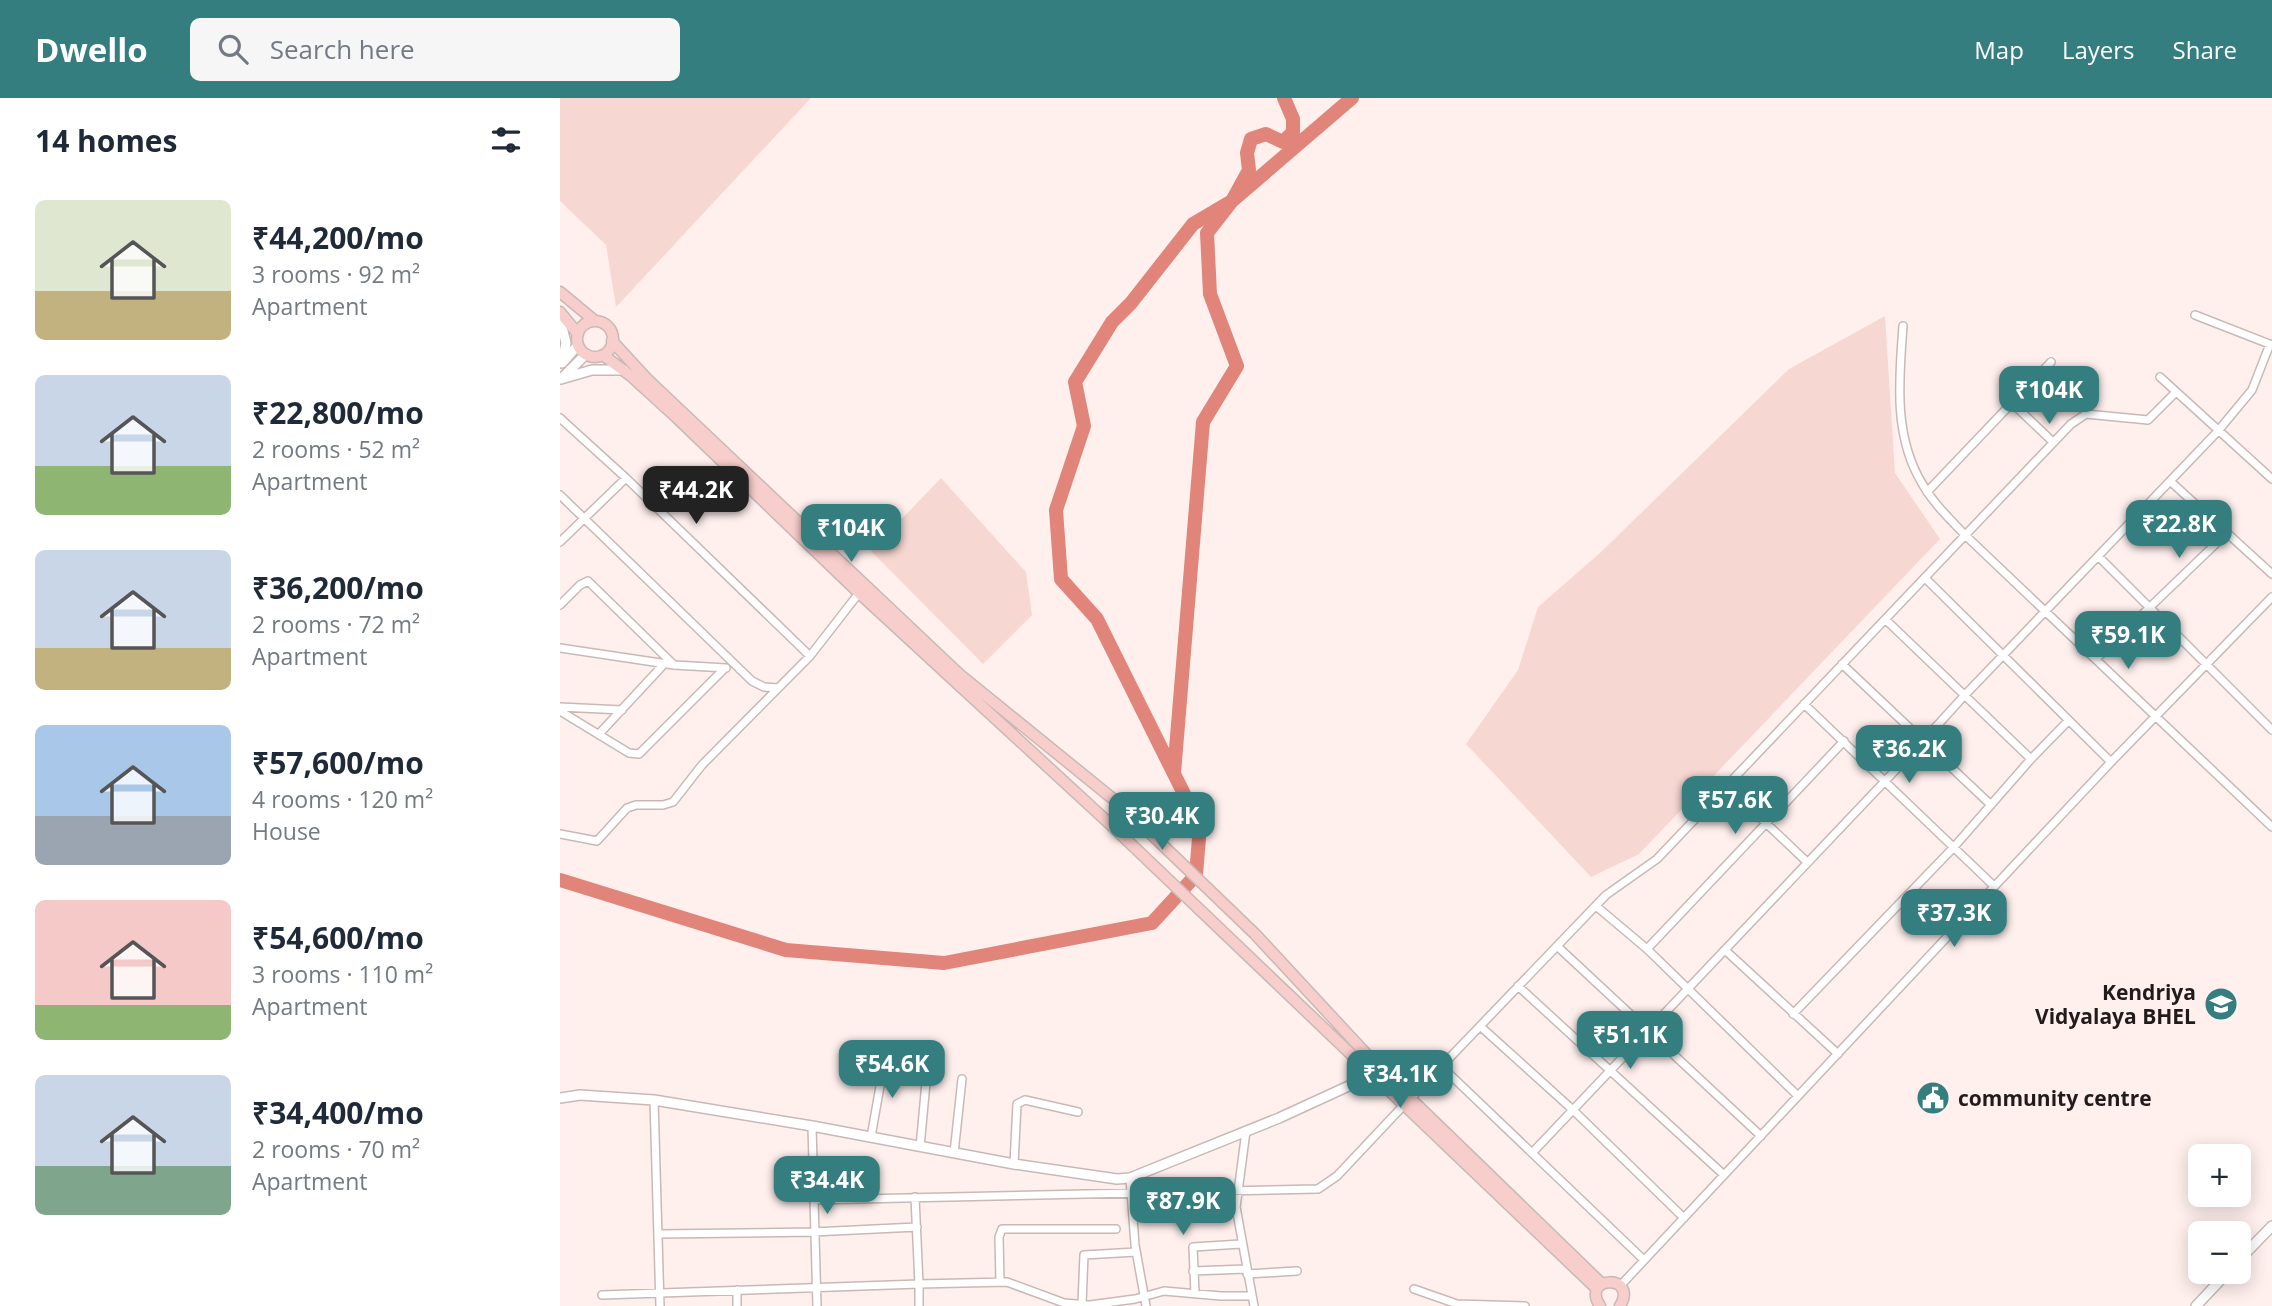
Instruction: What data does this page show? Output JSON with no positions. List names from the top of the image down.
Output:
{
  "places": {
    "school or university": ["Kendriya Vidyalaya BHEL"],
    "public building": ["community centre"]
  },
  "page": {
    "header": "Dwello",
    "search": "Search here",
    "nav": ["Map", "Layers", "Share"],
    "heading": "14 homes",
    "list": [
      {
        "name": "₹44,200/mo",
        "note": "3 rooms · 92 m² · Apartment"
      },
      {
        "name": "₹22,800/mo",
        "note": "2 rooms · 52 m² · Apartment"
      },
      {
        "name": "₹36,200/mo",
        "note": "2 rooms · 72 m² · Apartment"
      },
      {
        "name": "₹57,600/mo",
        "note": "4 rooms · 120 m² · House"
      },
      {
        "name": "₹54,600/mo",
        "note": "3 rooms · 110 m² · Apartment"
      },
      {
        "name": "₹34,400/mo",
        "note": "2 rooms · 70 m² · Apartment"
      }
    ],
    "price": [
      "₹104K",
      "₹44.2K",
      "₹22.8K",
      "₹104K",
      "₹59.1K",
      "₹36.2K",
      "₹57.6K",
      "₹30.4K",
      "₹37.3K",
      "₹51.1K",
      "₹54.6K",
      "₹34.1K",
      "₹34.4K",
      "₹87.9K"
    ],
    "map_buttons": ["+", "−"]
  }
}
